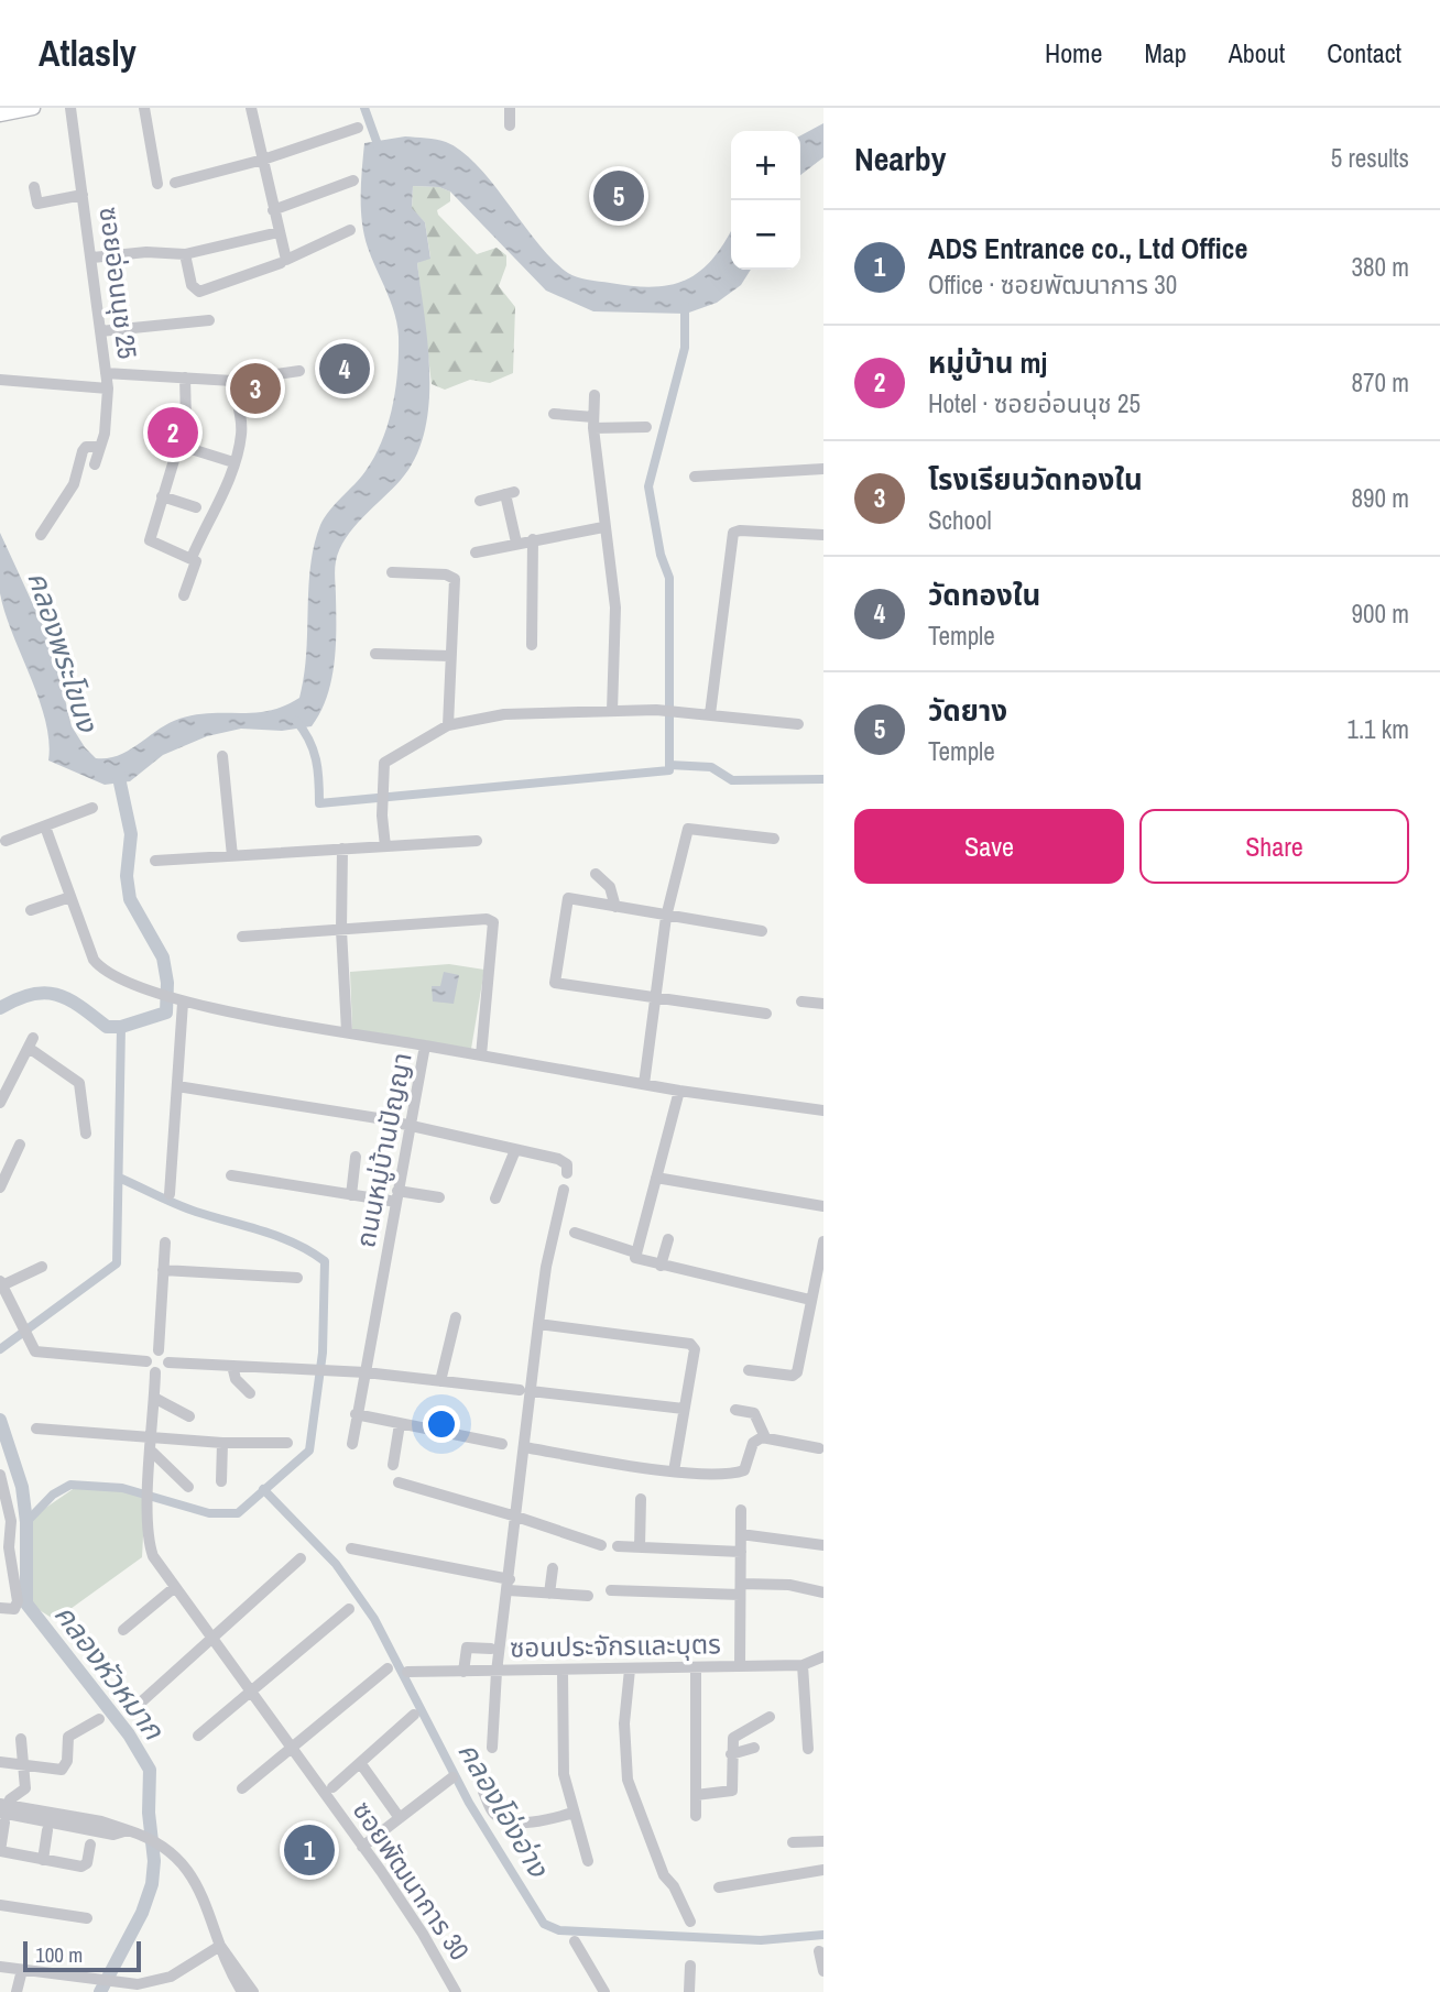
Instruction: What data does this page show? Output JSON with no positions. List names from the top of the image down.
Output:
{
  "streets": {
    "street": [
      "ซอยอ่อนนุช 25",
      "ถนนหมู่บ้านปัญญา",
      "ซอนประจักรและบุตร",
      "ซอยพัฒนาการ 30"
    ]
  },
  "water": ["คลองพระโขนง", "คลองหัวหมาก", "คลองโอ่งอ่าง"],
  "scale_bar": "100 m",
  "page": {
    "header": "Atlasly",
    "nav": [
      "Home",
      "Map",
      "About",
      "Contact"
    ],
    "heading": ["Nearby", "5 results"],
    "map_buttons": ["+", "−"],
    "pins": [
      "5",
      "4",
      "3",
      "2",
      "1"
    ],
    "list": [
      {
        "mark": "1",
        "name": "ADS Entrance co., Ltd Office",
        "note": "Office · ซอยพัฒนาการ 30",
        "value": "380 m"
      },
      {
        "mark": "2",
        "name": "หมู่บ้าน mj",
        "note": "Hotel · ซอยอ่อนนุช 25",
        "value": "870 m"
      },
      {
        "mark": "3",
        "name": "โรงเรียนวัดทองใน",
        "note": "School",
        "value": "890 m"
      },
      {
        "mark": "4",
        "name": "วัดทองใน",
        "note": "Temple",
        "value": "900 m"
      },
      {
        "mark": "5",
        "name": "วัดยาง",
        "note": "Temple",
        "value": "1.1 km"
      }
    ],
    "buttons": ["Save", "Share"],
    "scale": "100 m"
  }
}
